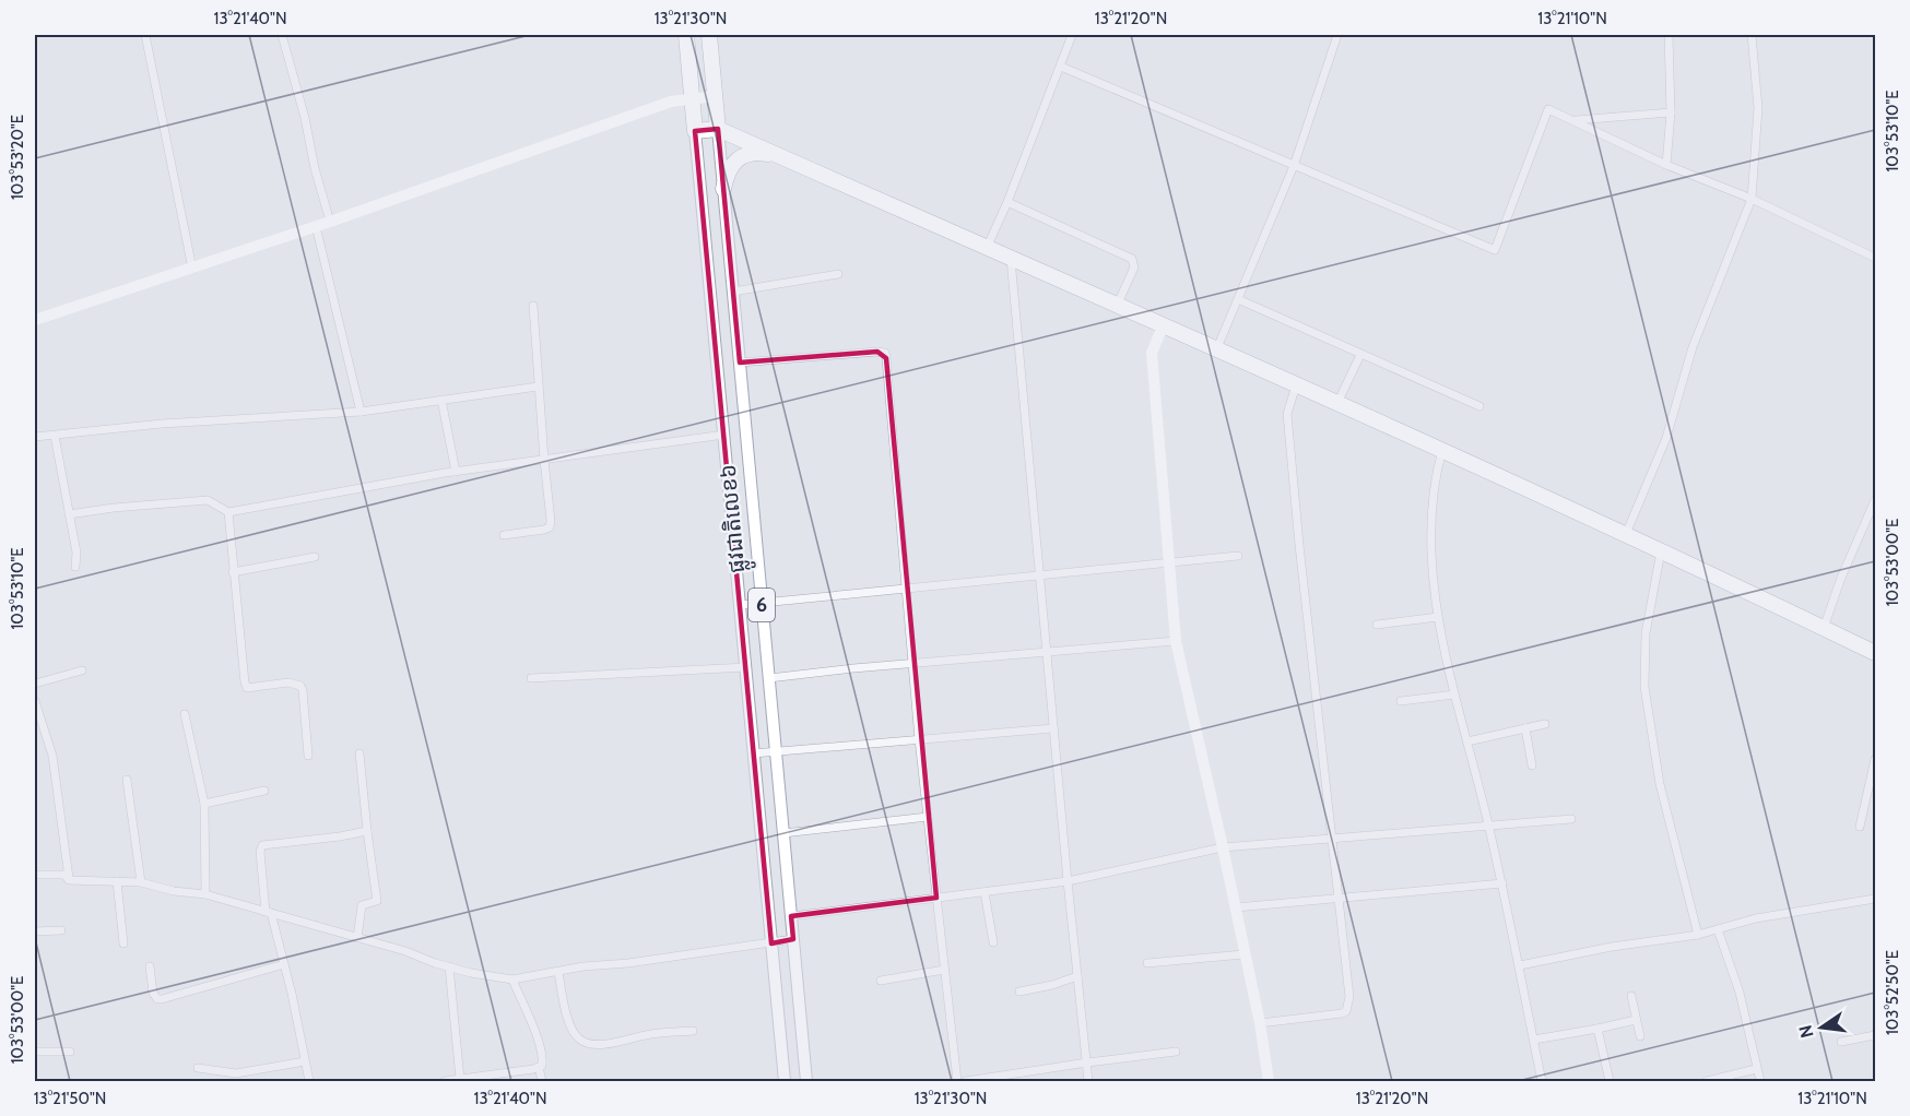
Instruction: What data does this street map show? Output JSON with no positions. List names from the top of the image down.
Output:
{
  "streets": {
    "highway": ["ផ្លូវជាតិលេខ៦", "6"]
  },
  "north": "left",
  "coordinates": [
    "13°21'40\"N",
    "13°21'30\"N",
    "13°21'20\"N",
    "13°21'10\"N",
    "103°53'10\"E",
    "103°53'20\"E",
    "103°53'00\"E",
    "103°52'50\"E",
    "13°21'50\"N"
  ]
}
